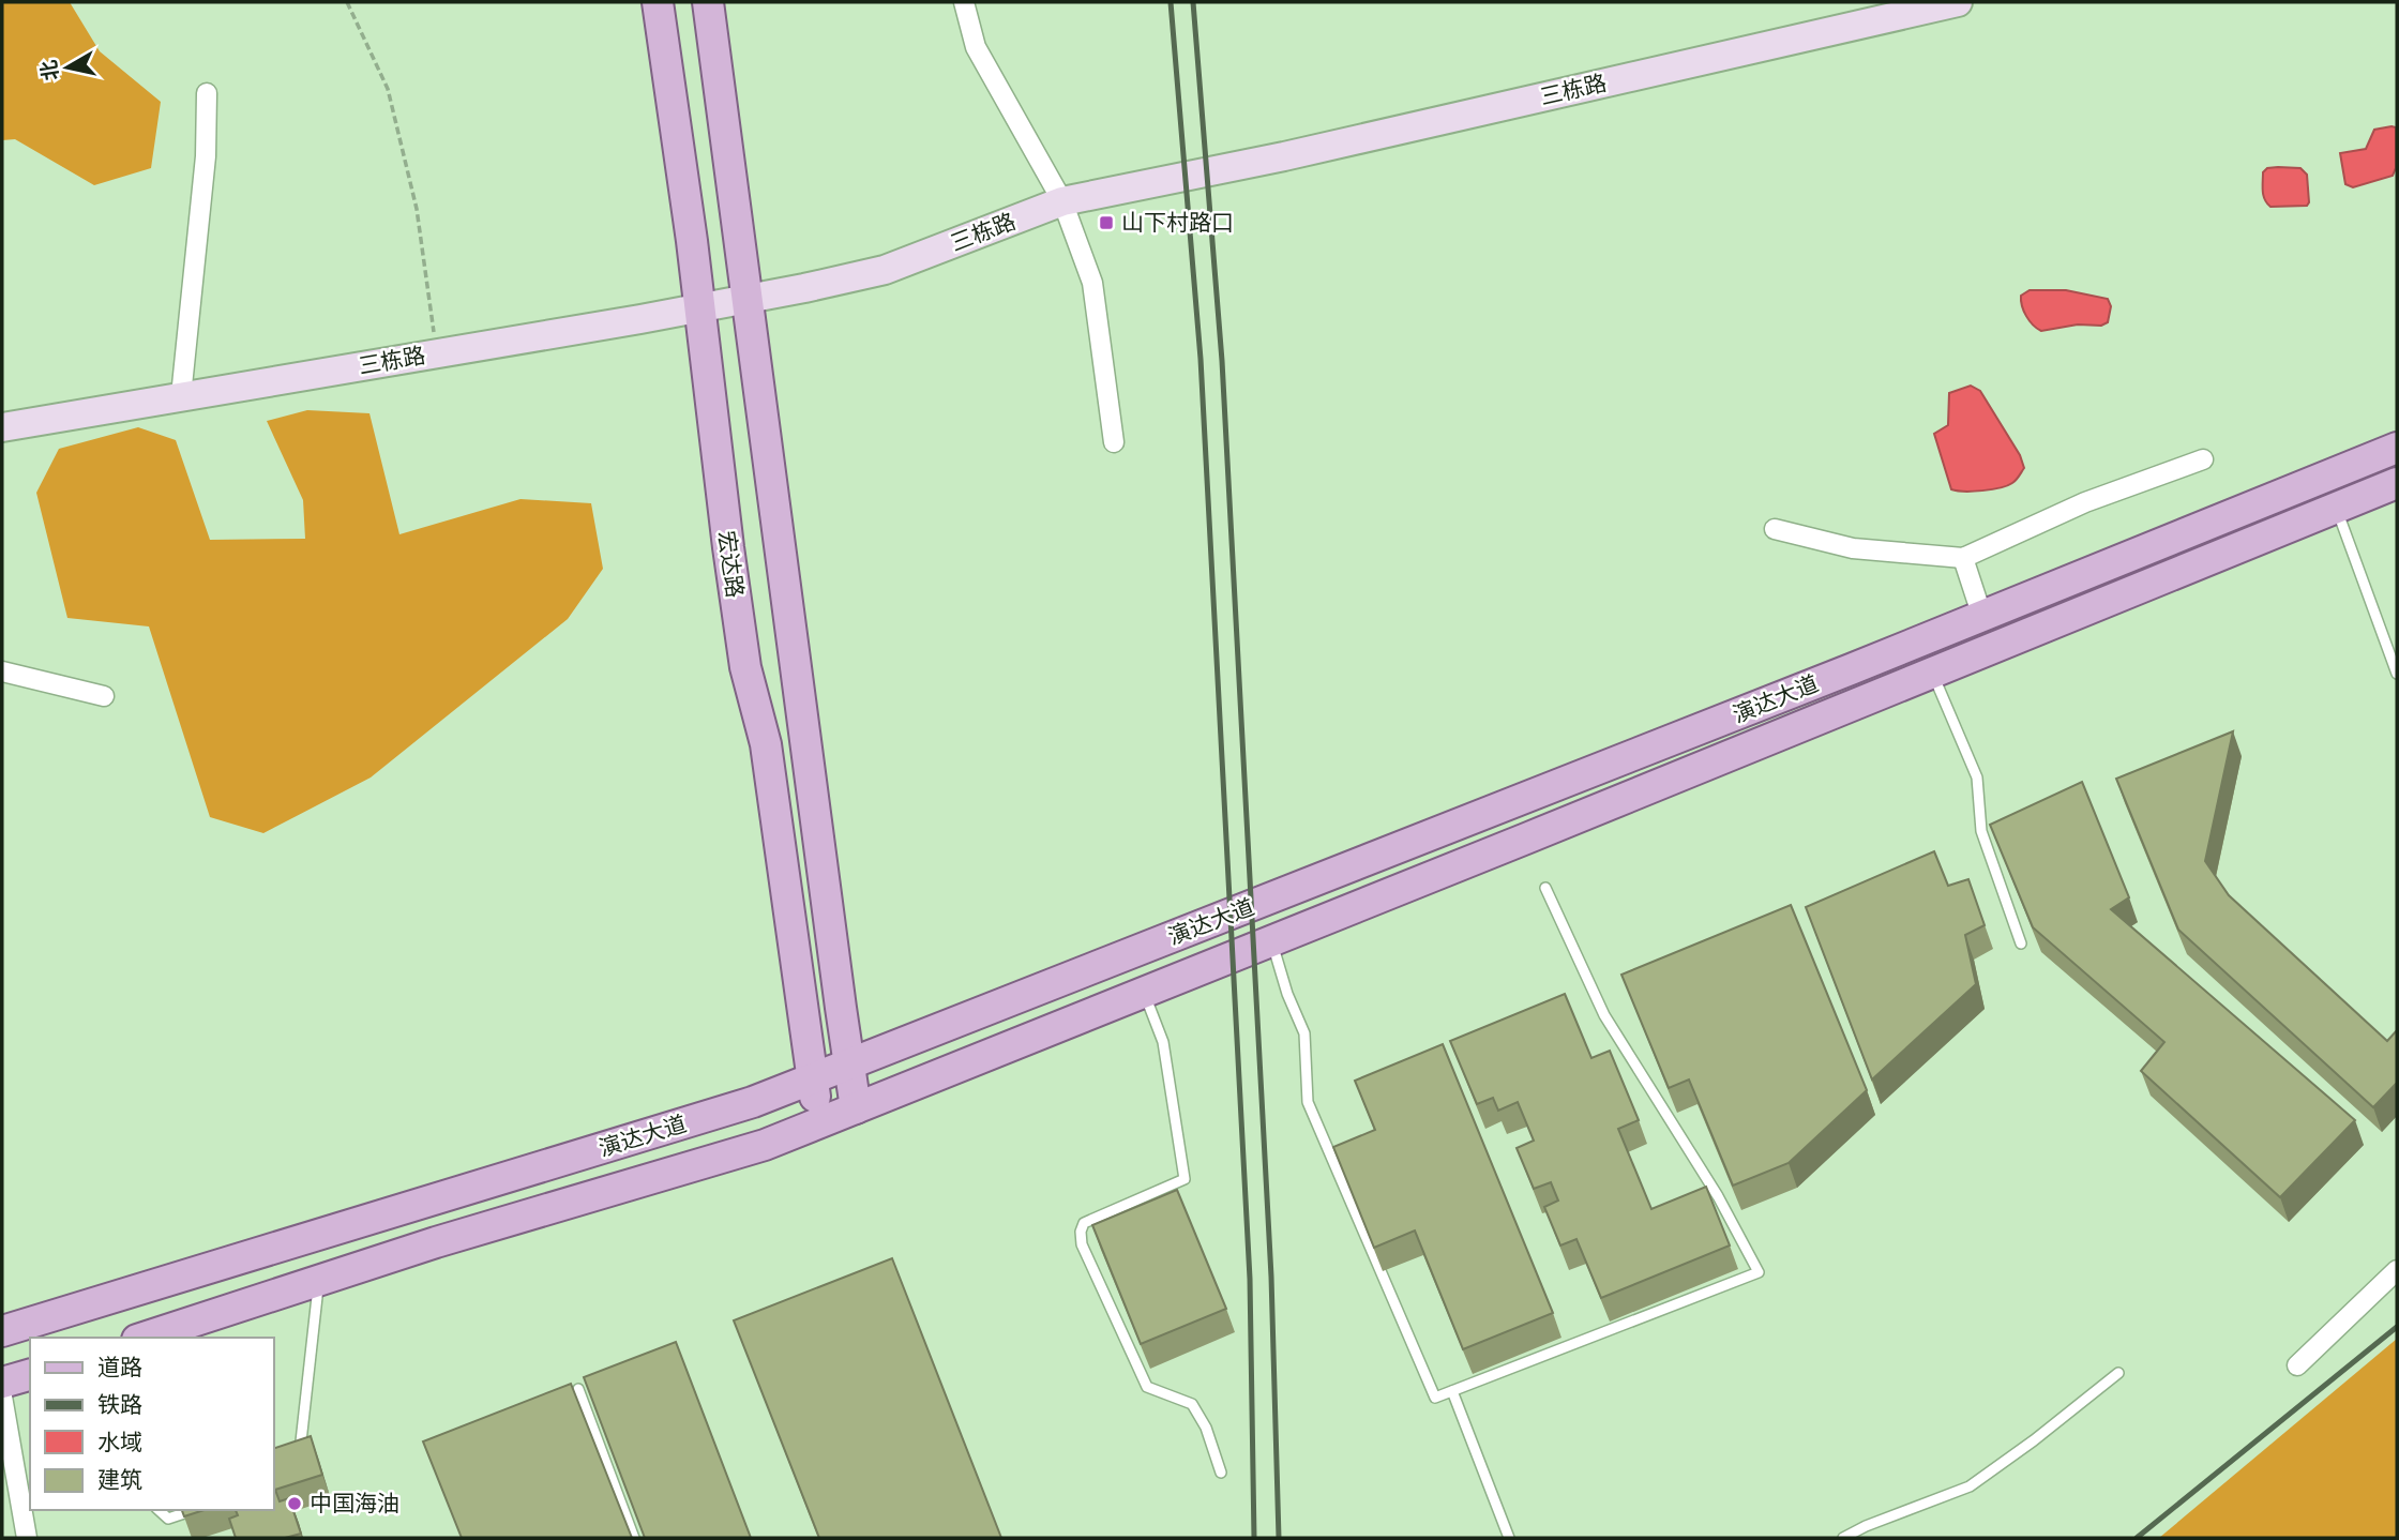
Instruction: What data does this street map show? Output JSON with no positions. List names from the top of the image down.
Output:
{
  "streets": {
    "main road": ["三栋路", "宏达路", "演达大道"]
  },
  "crossings": [
    ["三栋路", "宏达路"],
    ["宏达路", "演达大道"]
  ],
  "places": {
    "transit": ["山下村路口"],
    "other": ["中国海油"]
  },
  "legend": [
    "道路",
    "铁路",
    "水域",
    "建筑"
  ],
  "north": "left"
}
